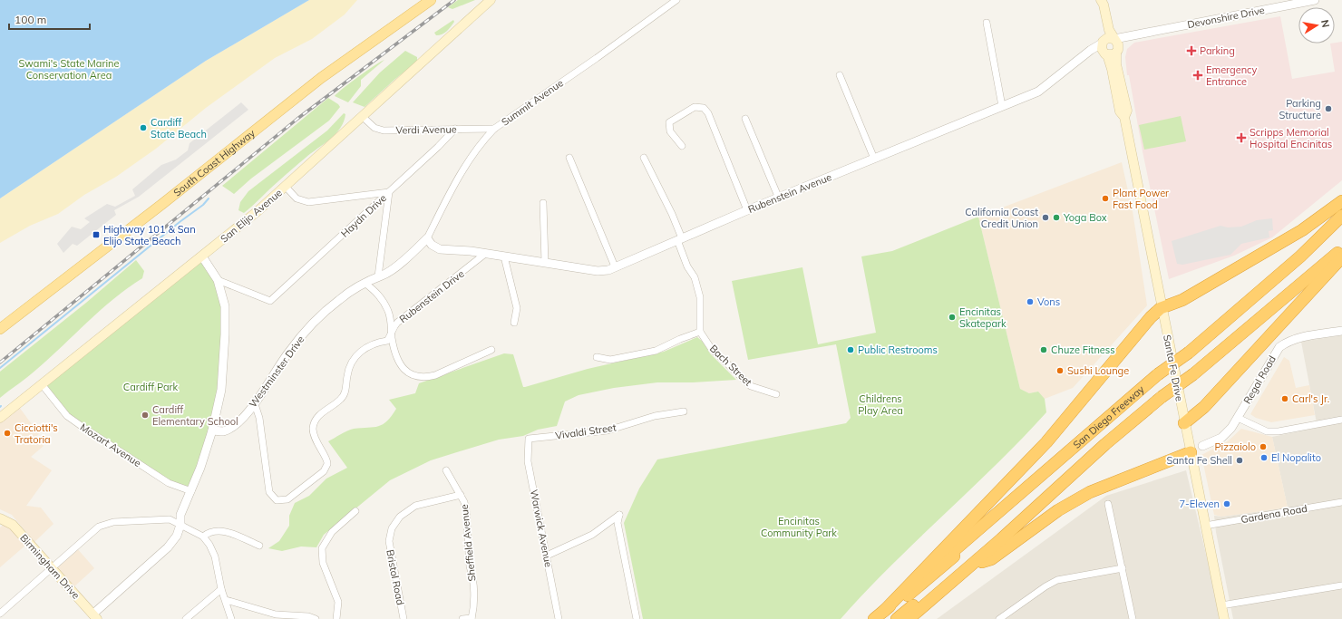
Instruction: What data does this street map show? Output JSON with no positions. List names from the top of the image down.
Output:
{
  "streets": {
    "highway": ["San Diego Freeway"],
    "main road": [
      "South Coast Highway",
      "San Elijo Avenue",
      "Santa Fe Drive",
      "Birmingham Drive"
    ],
    "street": [
      "Devonshire Drive",
      "Summit Avenue",
      "Verdi Avenue",
      "Rubenstein Avenue",
      "Haydn Drive",
      "Rubenstein Drive",
      "Bach Street",
      "Westminster Drive",
      "Regal Road",
      "Vivaldi Street",
      "Mozart Avenue",
      "Gardena Road",
      "Warwick Avenue",
      "Sheffield Avenue",
      "Bristol Road"
    ]
  },
  "crossings": [
    ["Devonshire Drive", "Rubenstein Avenue"],
    ["Devonshire Drive", "Santa Fe Drive"],
    ["Summit Avenue", "Verdi Avenue"],
    ["Summit Avenue", "Westminster Drive"],
    ["Verdi Avenue", "San Elijo Avenue"],
    ["Verdi Avenue", "Haydn Drive"],
    ["Rubenstein Avenue", "Rubenstein Drive"],
    ["Rubenstein Avenue", "Santa Fe Drive"],
    ["San Elijo Avenue", "Mozart Avenue"],
    ["Rubenstein Drive", "Westminster Drive"],
    ["Santa Fe Drive", "Regal Road"],
    ["Santa Fe Drive", "Gardena Road"],
    ["Vivaldi Street", "Warwick Avenue"],
    ["Sheffield Avenue", "Bristol Road"]
  ],
  "parks": [
    "Swami's State Marine Conservation Area",
    "Cardiff Park",
    "Childrens Play Area",
    "Encinitas Community Park"
  ],
  "places": {
    "health": ["Parking", "Emergency Entrance", "Scripps Memorial Hospital Encinitas"],
    "other": [
      "Parking Structure",
      "Cardiff State Beach",
      "Plant Power Fast Food",
      "California Coast Credit Union",
      "Yoga Box",
      "Vons",
      "Encinitas Skatepark",
      "Public Restrooms",
      "Chuze Fitness",
      "Sushi Lounge",
      "Carl's Jr.",
      "Cardiff Elementary School",
      "Cicciotti's Tratoria",
      "Pizzaiolo",
      "El Nopalito",
      "Santa Fe Shell",
      "7-Eleven"
    ],
    "transit": ["Highway 101 & San Elijo State Beach"]
  },
  "scale_bar": "100 m",
  "north": "right"
}
